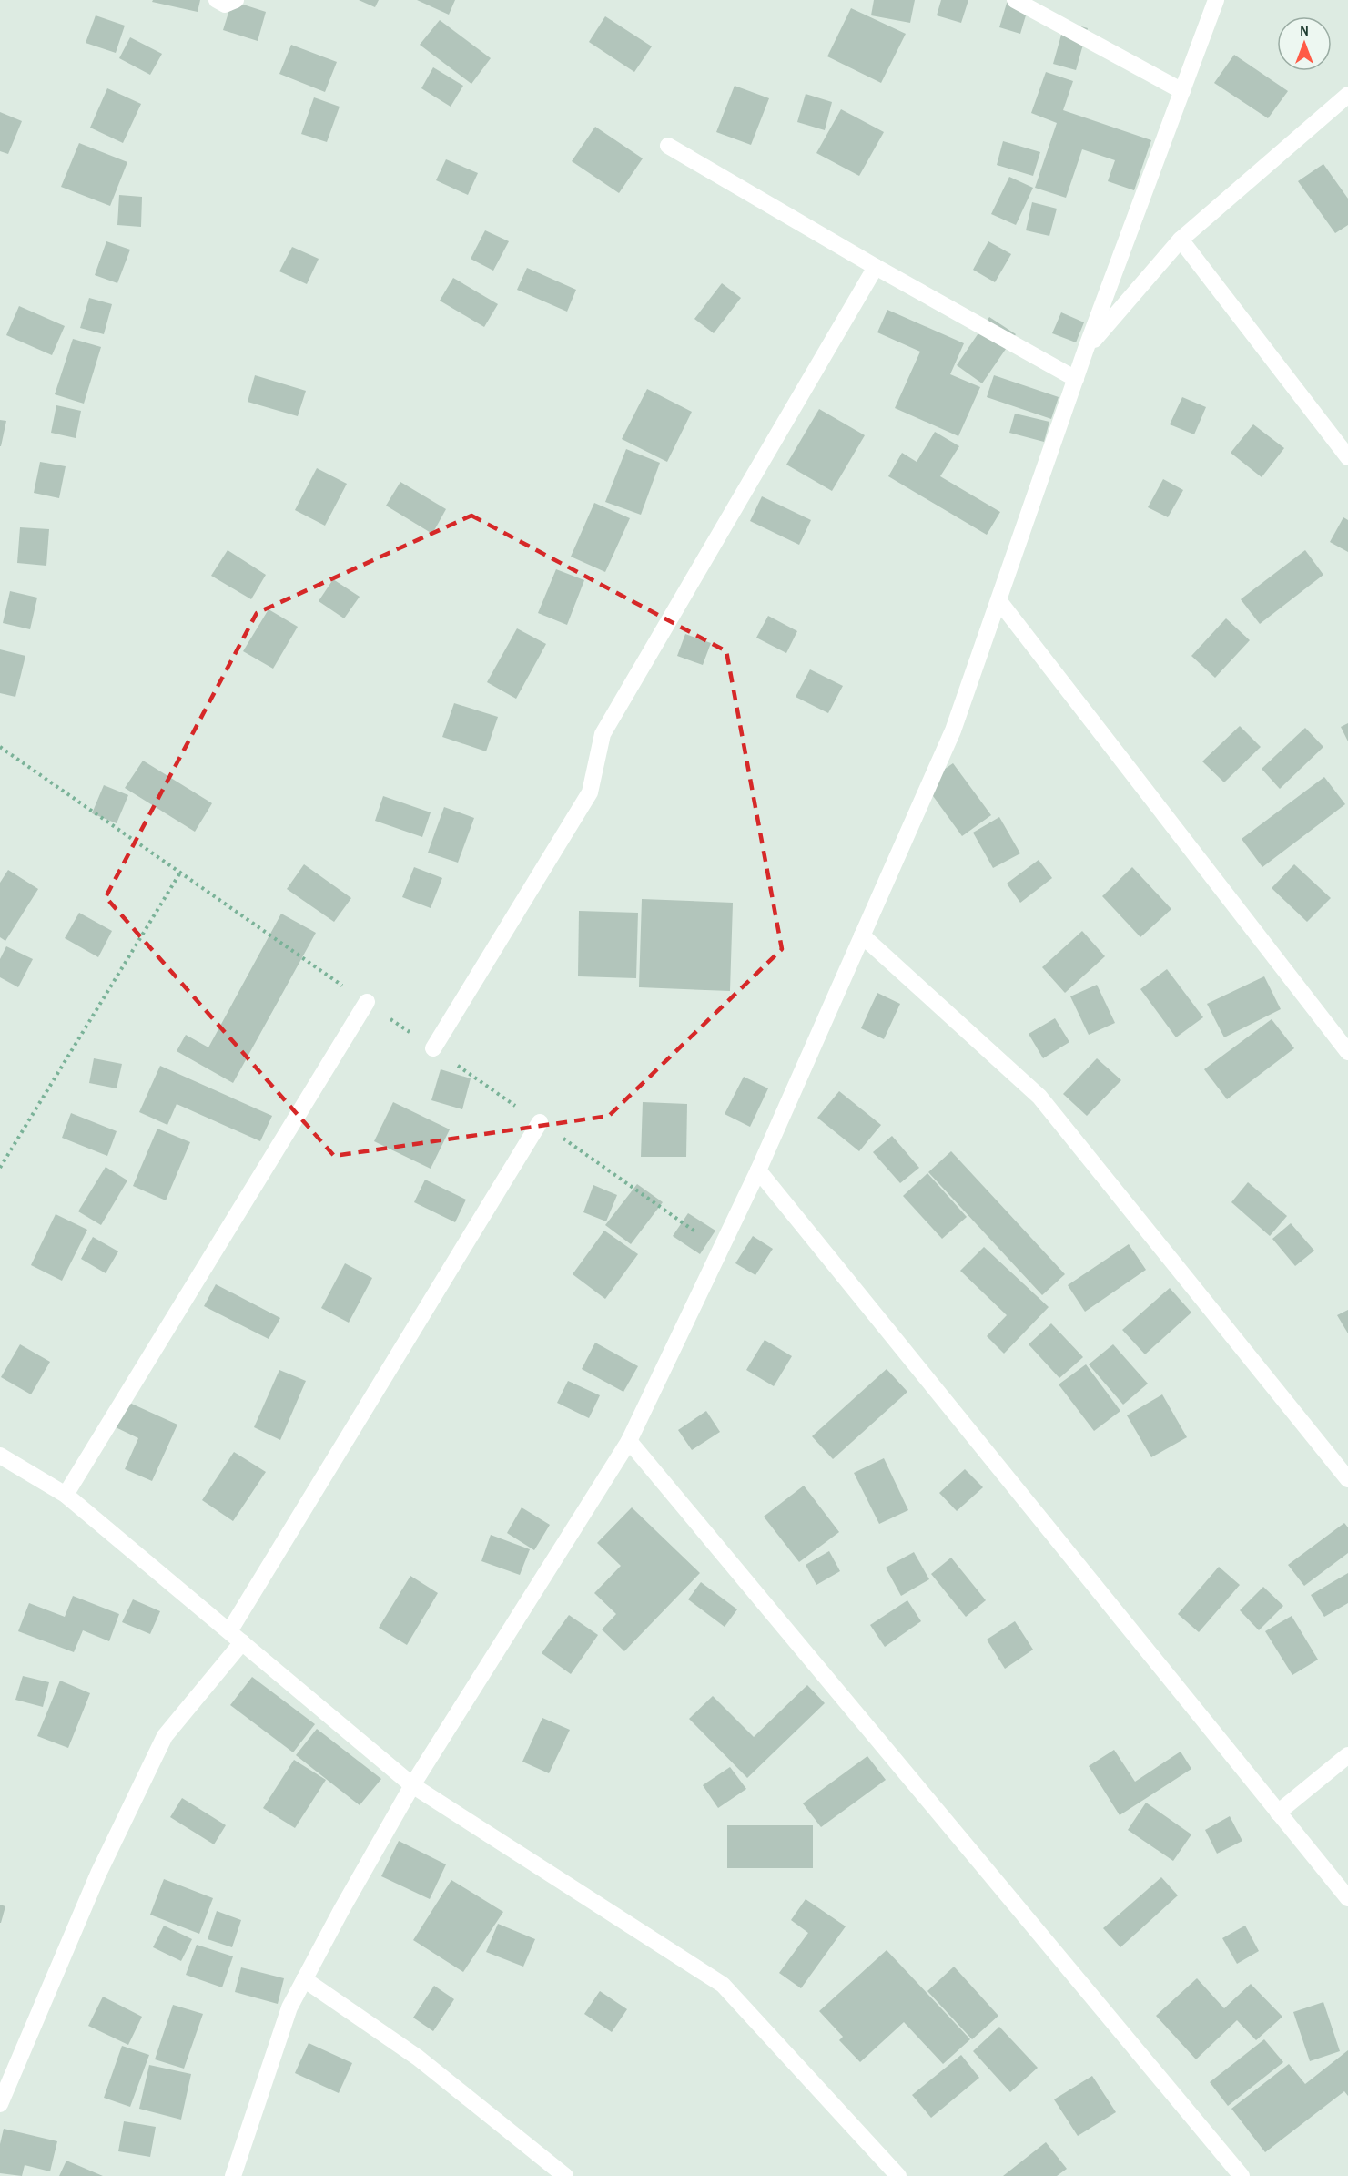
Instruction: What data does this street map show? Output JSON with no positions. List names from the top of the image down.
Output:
{
  "north": "top"
}
